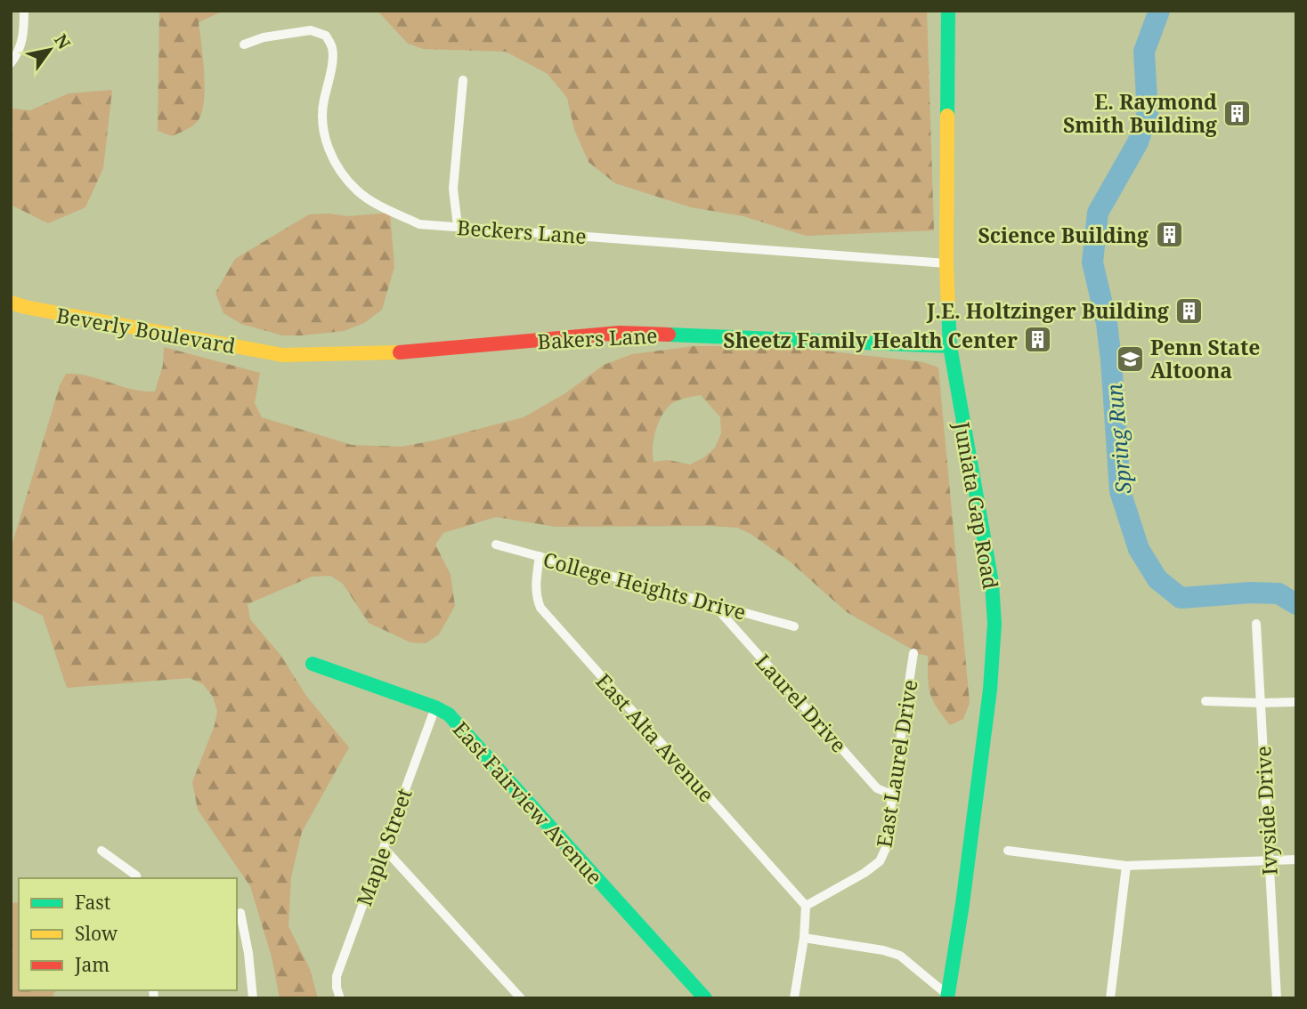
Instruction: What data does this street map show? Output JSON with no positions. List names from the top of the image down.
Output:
{
  "streets": {
    "street": [
      "Beckers Lane",
      "Beverly Boulevard",
      "Bakers Lane",
      "Juniata Gap Road",
      "College Heights Drive",
      "Laurel Drive",
      "East Alta Avenue",
      "East Laurel Drive",
      "East Fairview Avenue",
      "Ivyside Drive",
      "Maple Street"
    ]
  },
  "crossings": [
    ["Beckers Lane", "Juniata Gap Road"],
    ["Beverly Boulevard", "Bakers Lane"],
    ["Bakers Lane", "Juniata Gap Road"],
    ["College Heights Drive", "Laurel Drive"],
    ["College Heights Drive", "East Alta Avenue"],
    ["Laurel Drive", "East Laurel Drive"],
    ["East Alta Avenue", "East Laurel Drive"],
    ["East Fairview Avenue", "Maple Street"]
  ],
  "water": ["Spring Run"],
  "places": {
    "building": [
      "E. Raymond Smith Building",
      "Science Building",
      "J.E. Holtzinger Building",
      "Sheetz Family Health Center"
    ],
    "school or university": ["Penn State Altoona"]
  },
  "legend": ["Fast", "Slow", "Jam"],
  "north": "top right"
}
